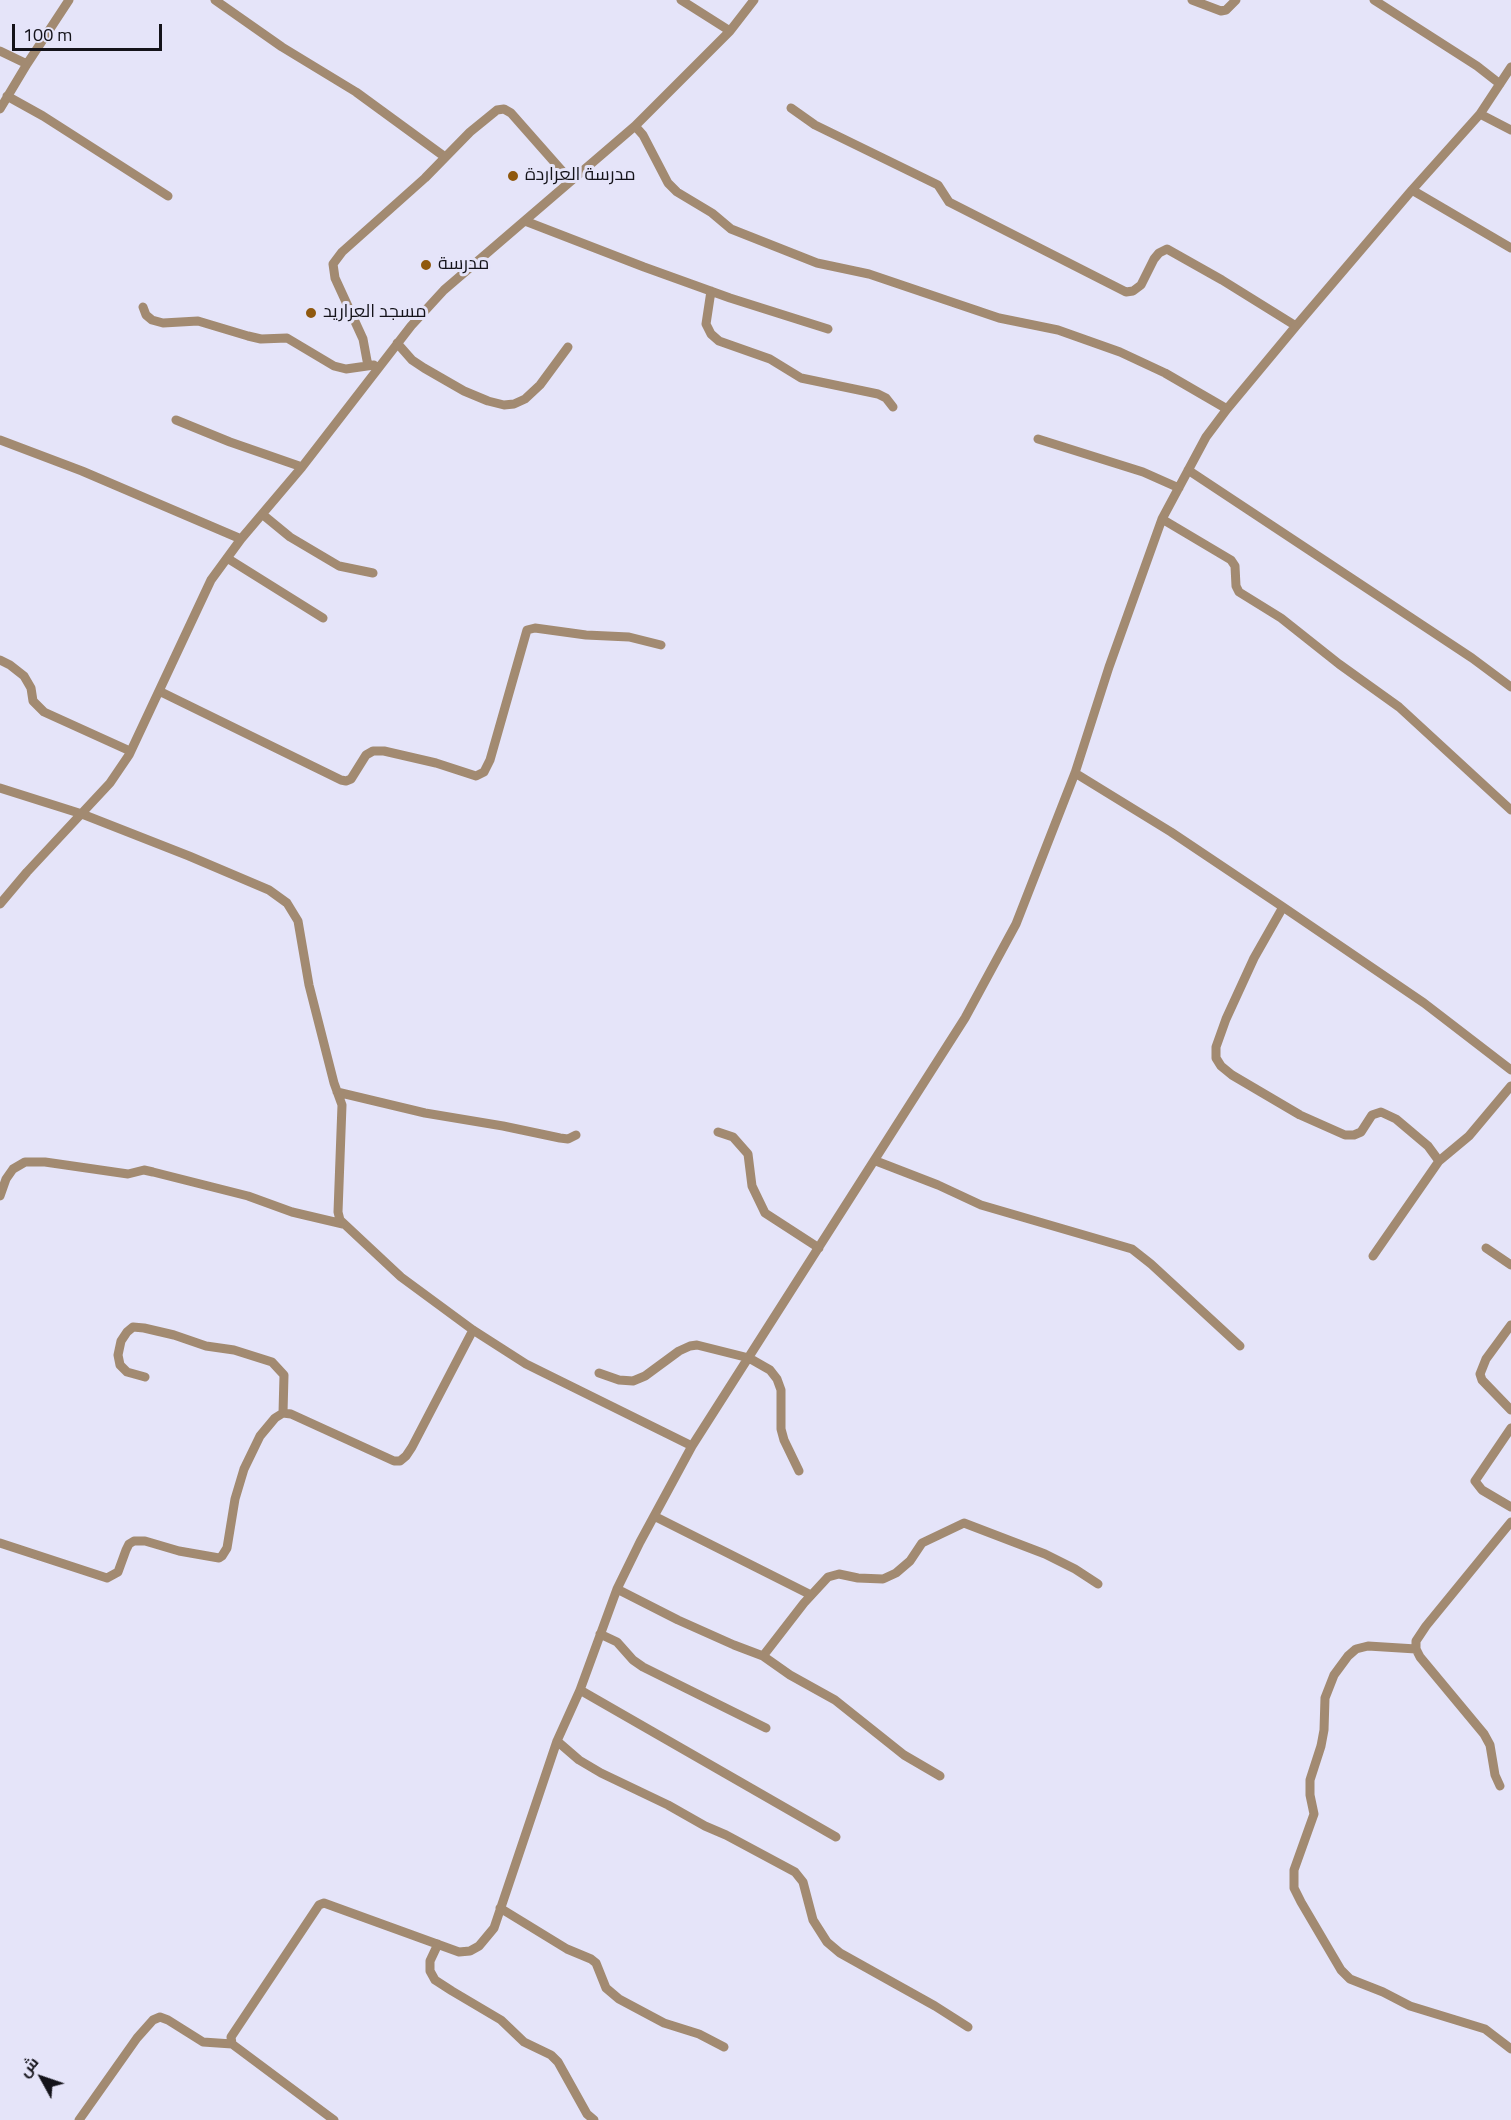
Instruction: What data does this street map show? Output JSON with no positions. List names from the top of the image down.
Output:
{
  "places": ["مدرسة العراردة", "مدرسة", "مسجد العراريد"],
  "scale_bar": "100 m",
  "north": "top left"
}
